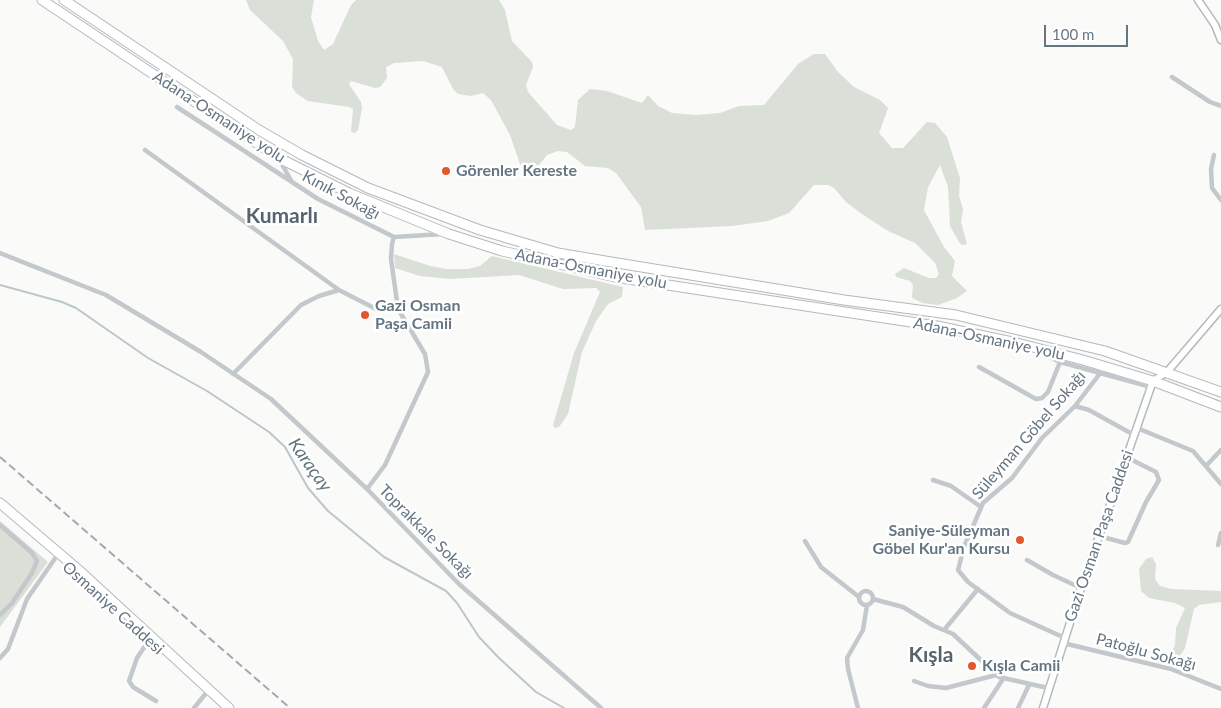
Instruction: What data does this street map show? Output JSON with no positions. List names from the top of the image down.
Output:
{
  "streets": {
    "highway": ["Adana-Osmaniye yolu", "Osmaniye Caddesi"],
    "street": [
      "Kınık Sokağı",
      "Süleyman Göbel Sokağı",
      "Toprakkale Sokağı",
      "Gazi Osman Paşa Caddesi",
      "Patoğlu Sokağı"
    ]
  },
  "crossings": [
    ["Adana-Osmaniye yolu", "Kınık Sokağı"],
    ["Adana-Osmaniye yolu", "Süleyman Göbel Sokağı"],
    ["Adana-Osmaniye yolu", "Gazi Osman Paşa Caddesi"],
    ["Süleyman Göbel Sokağı", "Gazi Osman Paşa Caddesi"],
    ["Süleyman Göbel Sokağı", "Patoğlu Sokağı"],
    ["Gazi Osman Paşa Caddesi", "Patoğlu Sokağı"]
  ],
  "districts": ["Kumarlı", "Kışla"],
  "water": ["Karaçay"],
  "places": [
    "Görenler Kereste",
    "Gazi Osman Paşa Camii",
    "Saniye-Süleyman Göbel Kur'an Kursu",
    "Kışla Camii"
  ],
  "scale_bar": "100 m"
}
